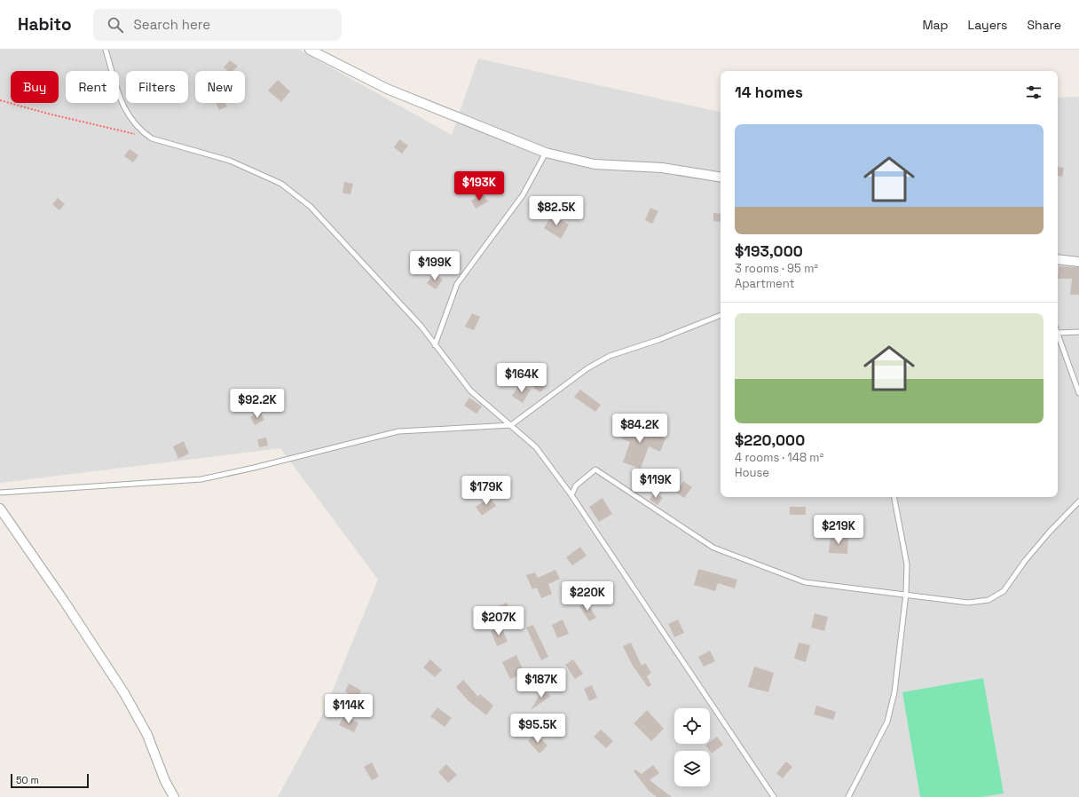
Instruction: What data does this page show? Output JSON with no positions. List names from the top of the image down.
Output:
{
  "scale_bar": "50 m",
  "page": {
    "header": "Habito",
    "search": "Search here",
    "nav": ["Map", "Layers", "Share"],
    "chip": [
      "Buy",
      "Rent",
      "Filters",
      "New"
    ],
    "heading": "14 homes",
    "list": [
      {
        "name": "$193,000",
        "note": "3 rooms · 95 m² · Apartment"
      },
      {
        "name": "$220,000",
        "note": "4 rooms · 148 m² · House"
      }
    ],
    "price": [
      "$193K",
      "$82.5K",
      "$199K",
      "$164K",
      "$92.2K",
      "$84.2K",
      "$119K",
      "$179K",
      "$219K",
      "$220K",
      "$207K",
      "$187K",
      "$114K",
      "$95.5K"
    ],
    "scale": "50 m"
  }
}
